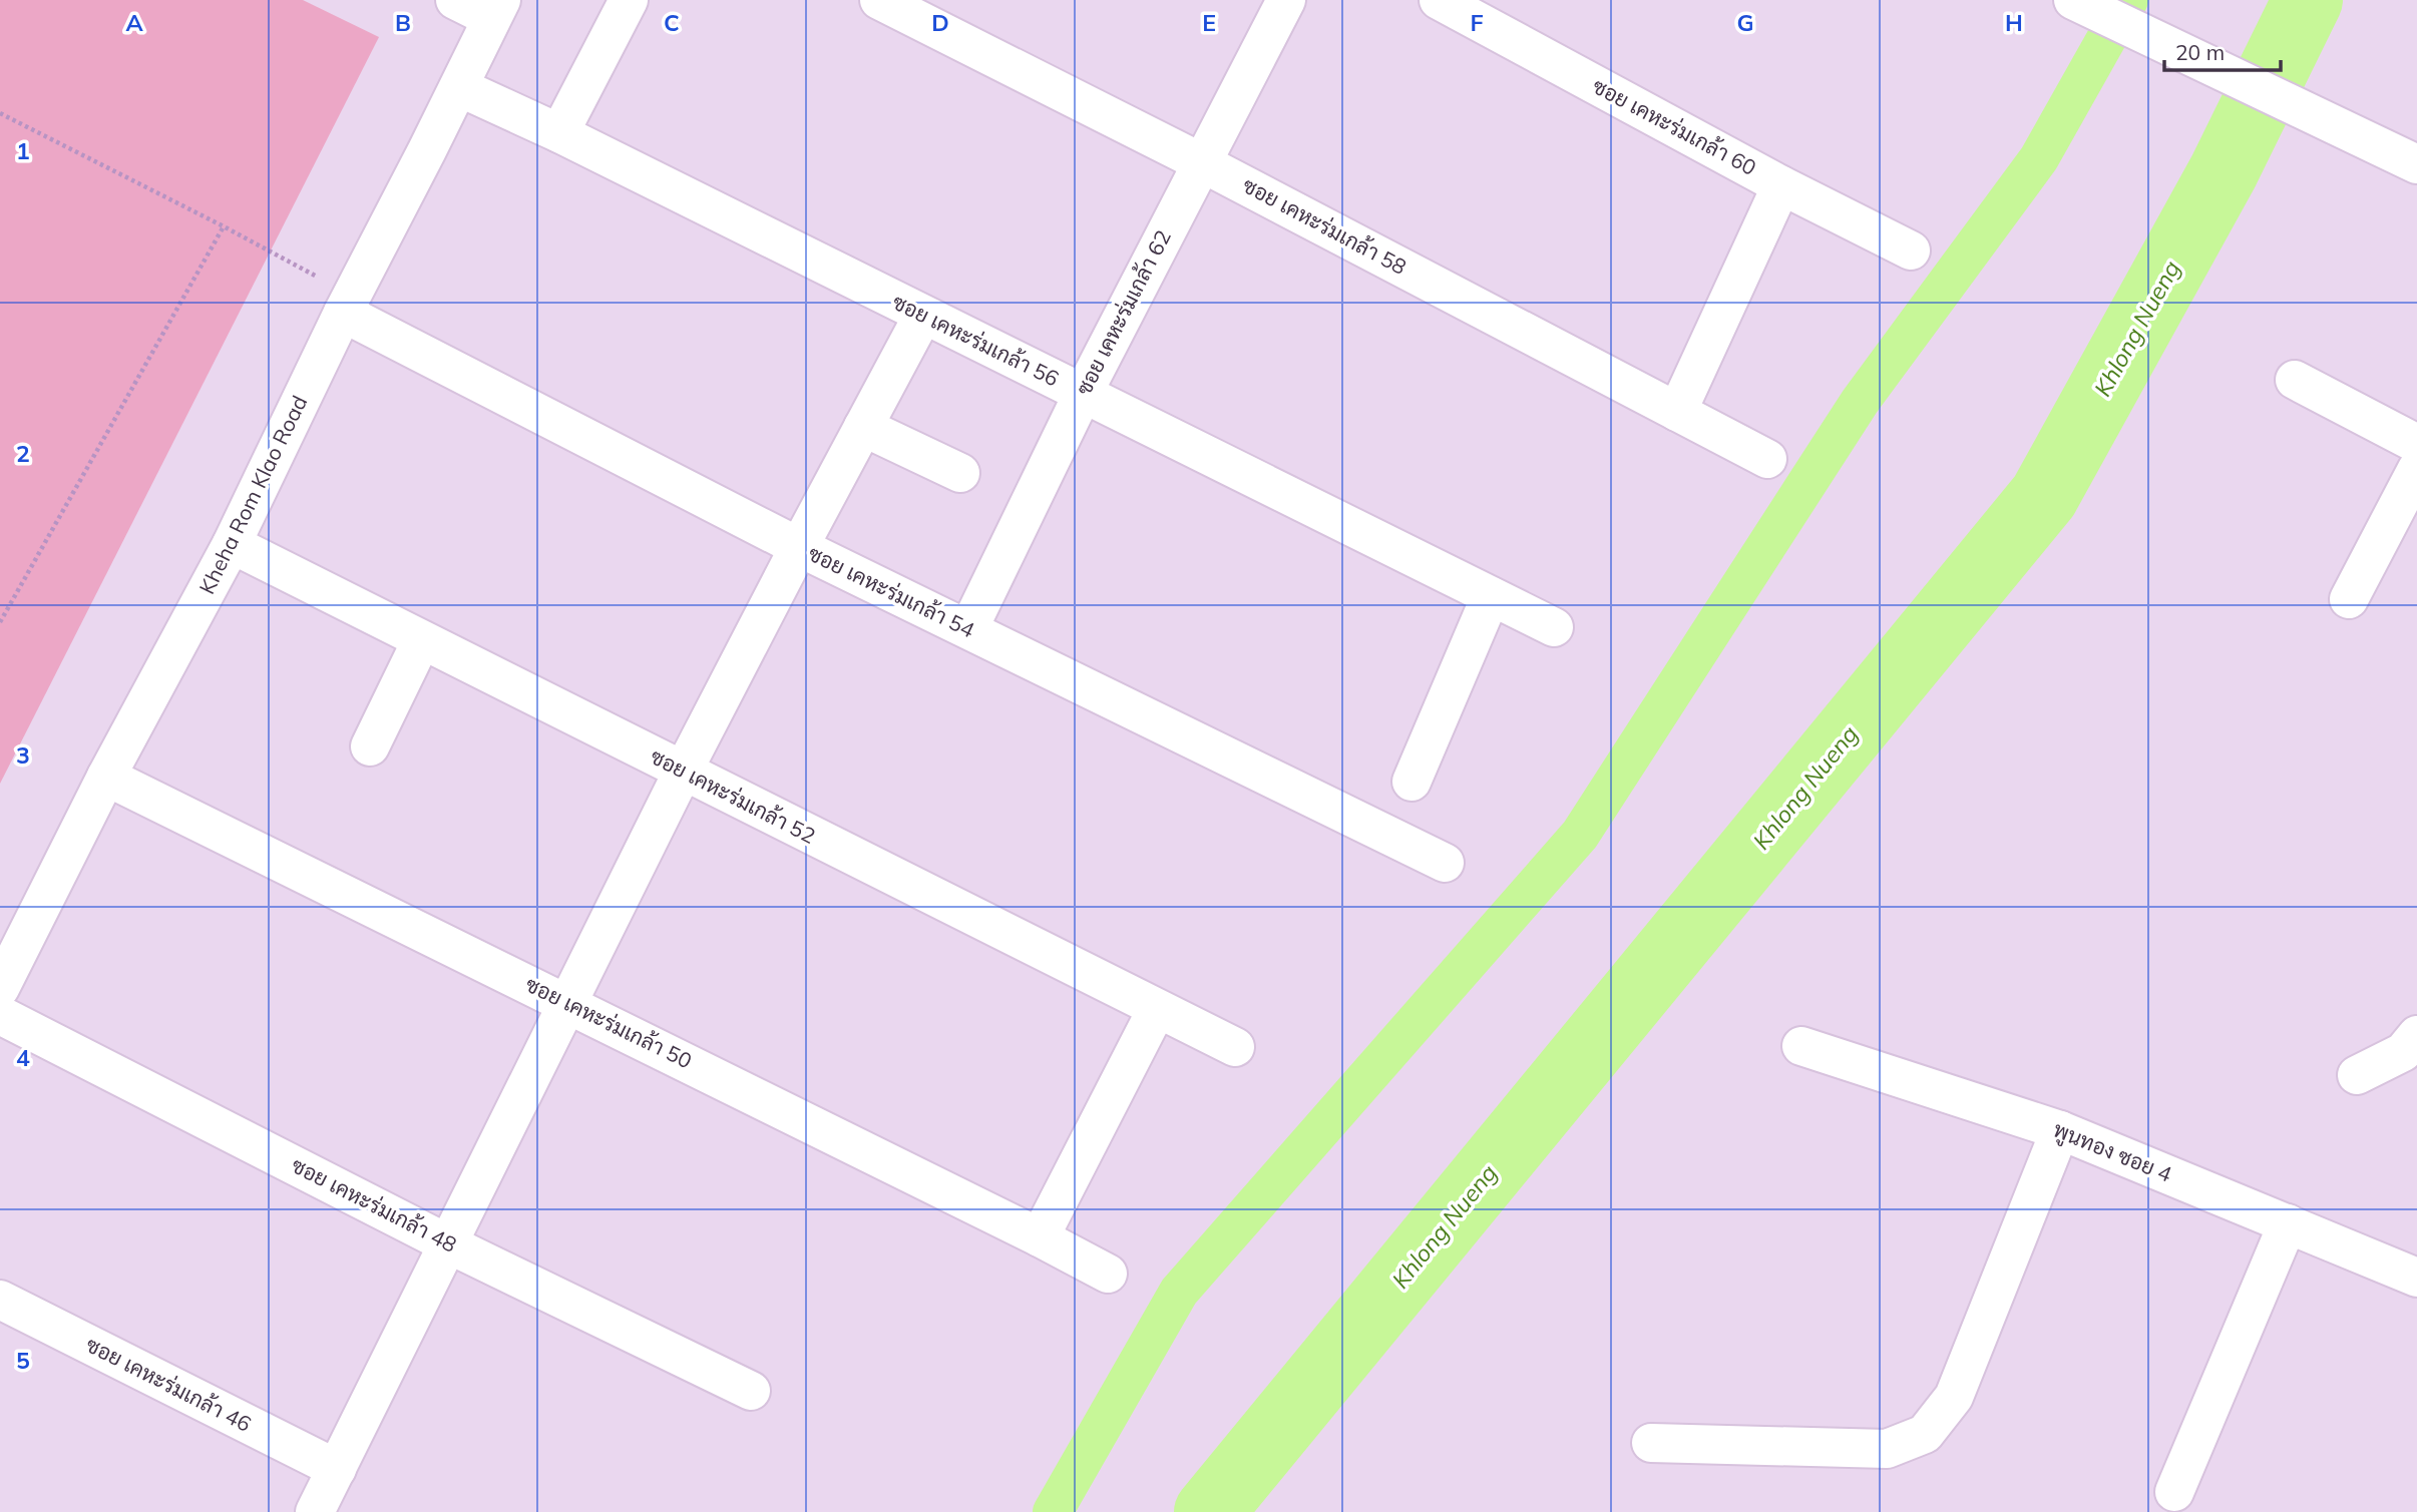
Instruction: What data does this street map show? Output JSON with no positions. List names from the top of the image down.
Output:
{
  "streets": {
    "street": [
      "ซอย เคหะร่มเกล้า 60",
      "ซอย เคหะร่มเกล้า 58",
      "ซอย เคหะร่มเกล้า 62",
      "ซอย เคหะร่มเกล้า 56",
      "Kheha Rom Klao Road",
      "ซอย เคหะร่มเกล้า 54",
      "ซอย เคหะร่มเกล้า 52",
      "ซอย เคหะร่มเกล้า 50",
      "พูนทอง ซอย 4",
      "ซอย เคหะร่มเกล้า 48",
      "ซอย เคหะร่มเกล้า 46"
    ]
  },
  "crossings": [
    ["ซอย เคหะร่มเกล้า 58", "ซอย เคหะร่มเกล้า 62"],
    ["ซอย เคหะร่มเกล้า 62", "ซอย เคหะร่มเกล้า 56"],
    ["ซอย เคหะร่มเกล้า 62", "ซอย เคหะร่มเกล้า 54"],
    ["ซอย เคหะร่มเกล้า 56", "Kheha Rom Klao Road"],
    ["Kheha Rom Klao Road", "ซอย เคหะร่มเกล้า 54"],
    ["Kheha Rom Klao Road", "ซอย เคหะร่มเกล้า 52"],
    ["Kheha Rom Klao Road", "ซอย เคหะร่มเกล้า 50"]
  ],
  "water": ["Khlong Nueng"],
  "scale_bar": "20 m",
  "grid": {
    "columns": [
      "A",
      "B",
      "C",
      "D",
      "E",
      "F",
      "G",
      "H"
    ],
    "rows": [
      "1",
      "2",
      "3",
      "4",
      "5"
    ]
  }
}
